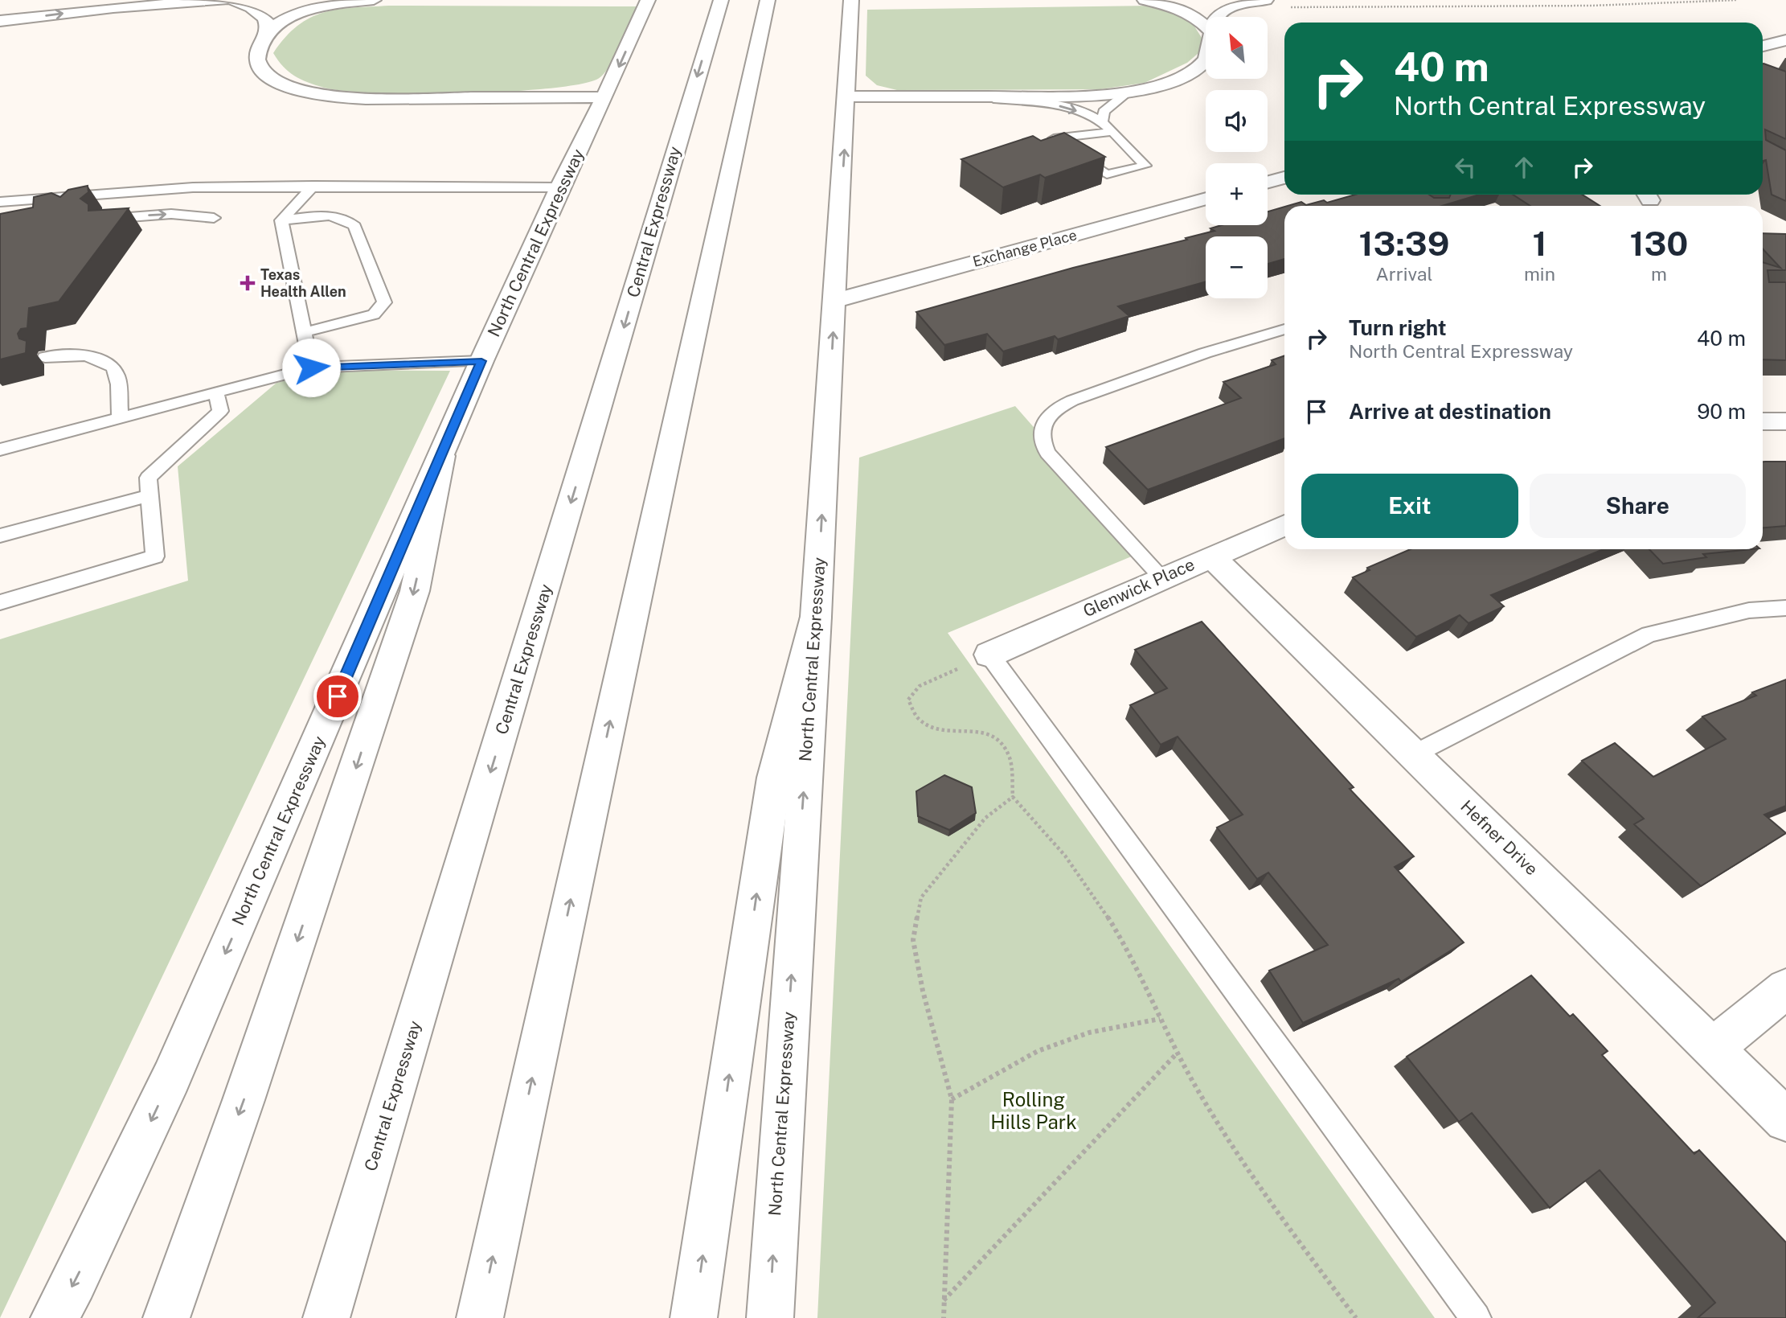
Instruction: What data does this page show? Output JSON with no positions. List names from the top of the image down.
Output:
{
  "streets": {
    "main road": [
      "Central Expressway",
      "North Central Expressway",
      "Exchange Place",
      "Glenwick Place",
      "Hefner Drive"
    ]
  },
  "crossings": [
    ["North Central Expressway", "Exchange Place"],
    ["Glenwick Place", "Hefner Drive"]
  ],
  "parks": ["Rolling Hills Park"],
  "places": {
    "health": ["Texas Health Allen"]
  },
  "north": "top left",
  "page": {
    "map_buttons": ["+", "−"],
    "turn": ["40 m", "North Central Expressway"],
    "eta": [
      "13:39",
      "Arrival",
      "1",
      "min",
      "130",
      "m"
    ],
    "list": [
      {
        "name": "Turn right",
        "note": "North Central Expressway",
        "value": "40 m"
      },
      {
        "name": "Arrive at destination",
        "value": "90 m"
      }
    ],
    "buttons": ["Exit", "Share"]
  }
}
